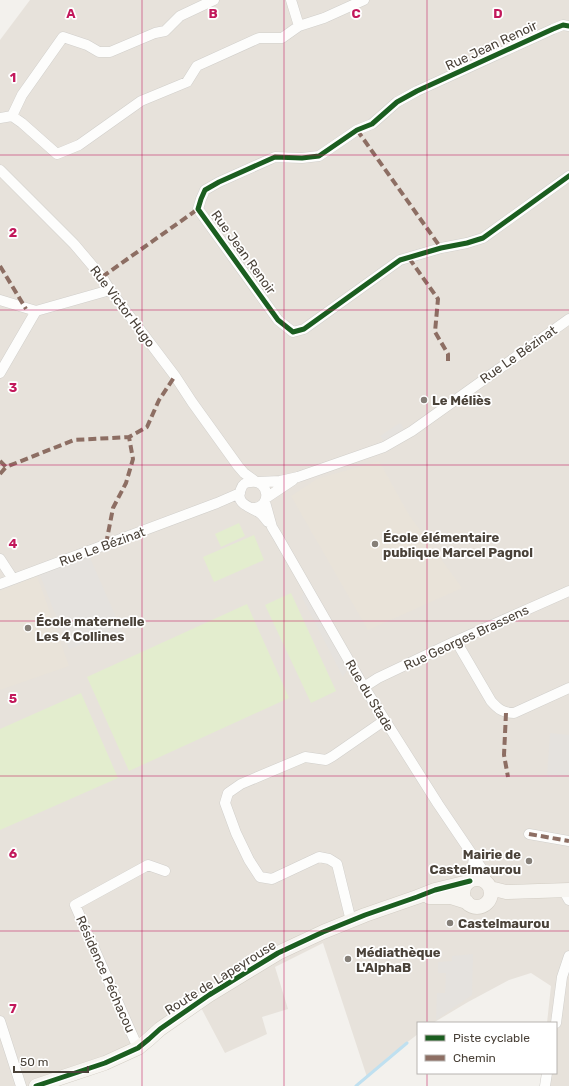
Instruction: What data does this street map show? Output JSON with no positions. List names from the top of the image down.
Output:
{
  "streets": {
    "street": [
      "Rue Jean Renoir",
      "Rue Victor Hugo",
      "Rue Le Bézinat",
      "Rue Georges Brassens",
      "Rue du Stade",
      "Résidence Péchacou",
      "Route de Lapeyrouse"
    ]
  },
  "crossings": [
    ["Rue Victor Hugo", "Rue Le Bézinat"],
    ["Rue Victor Hugo", "Rue du Stade"],
    ["Rue Le Bézinat", "Rue du Stade"],
    ["Rue Georges Brassens", "Rue du Stade"],
    ["Rue du Stade", "Route de Lapeyrouse"],
    ["Résidence Péchacou", "Route de Lapeyrouse"]
  ],
  "places": [
    "Le Méliès",
    "École élémentaire publique Marcel Pagnol",
    "École maternelle Les 4 Collines",
    "Mairie de Castelmaurou",
    "Castelmaurou",
    "Médiathèque L'AlphaB"
  ],
  "legend": ["Piste cyclable", "Chemin"],
  "scale_bar": "50 m",
  "grid": {
    "columns": [
      "A",
      "B",
      "C",
      "D"
    ],
    "rows": [
      "1",
      "2",
      "3",
      "4",
      "5",
      "6",
      "7"
    ]
  }
}
